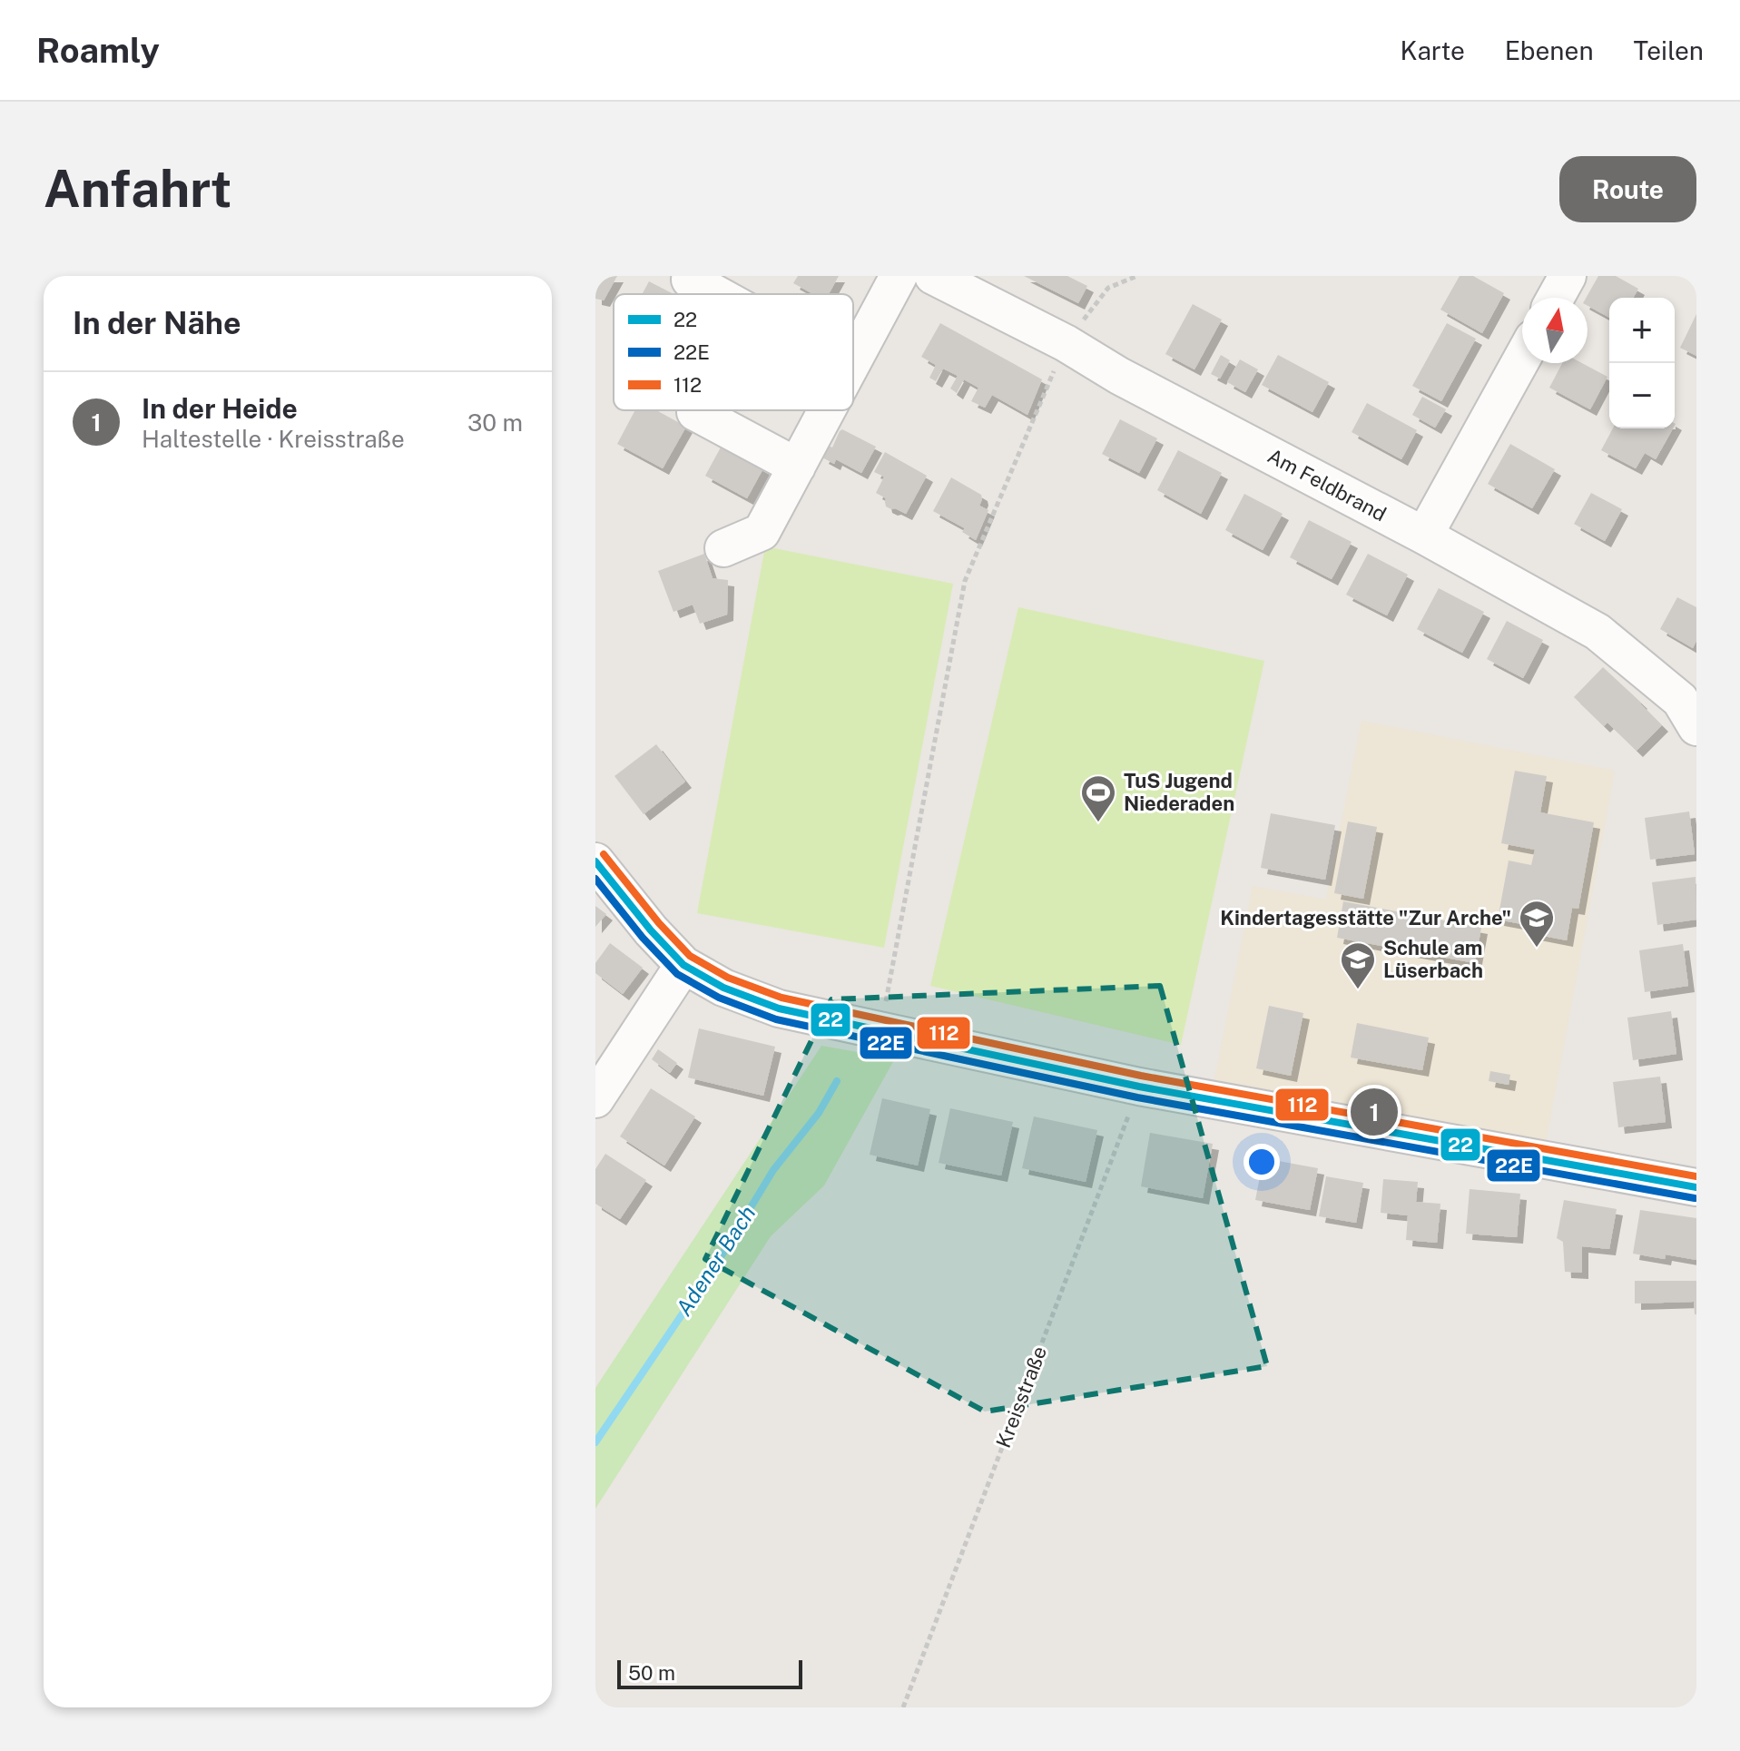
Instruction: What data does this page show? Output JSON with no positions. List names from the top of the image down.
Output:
{
  "streets": {
    "street": ["Am Feldbrand"],
    "path": ["Kreisstraße"]
  },
  "water": ["Adener Bach"],
  "places": {
    "sports": ["TuS Jugend Niederaden"],
    "school or university": ["Kindertagesstätte \"Zur Arche\"", "Schule am Lüserbach"]
  },
  "lines": ["transit line 112", "transit line 22", "transit line 22E"],
  "legend": ["22", "22E", "112"],
  "scale_bar": "50 m",
  "north": "top",
  "page": {
    "header": "Roamly",
    "nav": ["Karte", "Ebenen", "Teilen"],
    "buttons": "Route",
    "title": "Anfahrt",
    "heading": "In der Nähe",
    "map_buttons": ["+", "−"],
    "list": [
      {
        "mark": "1",
        "name": "In der Heide",
        "note": "Haltestelle · Kreisstraße",
        "value": "30 m"
      }
    ],
    "pins": "1",
    "scale": "50 m"
  }
}
